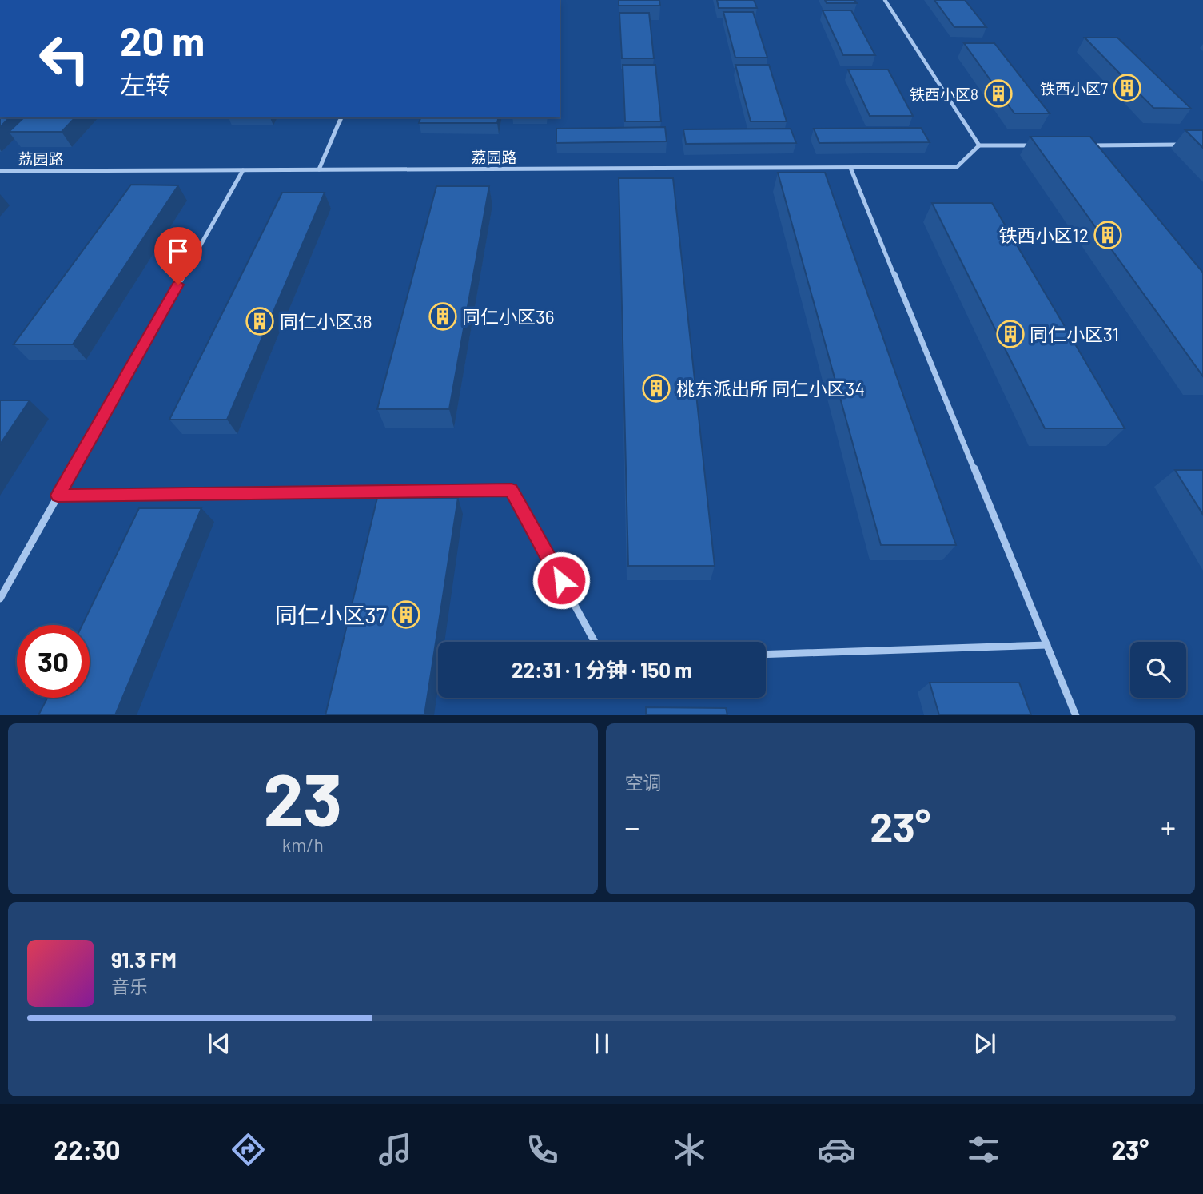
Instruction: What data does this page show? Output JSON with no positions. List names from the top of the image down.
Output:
{
  "streets": {
    "street": ["荔园路"]
  },
  "places": {
    "building": [
      "铁西小区7",
      "铁西小区8",
      "铁西小区12",
      "同仁小区36",
      "同仁小区38",
      "同仁小区31",
      "桃东派出所 同仁小区34",
      "同仁小区37"
    ]
  },
  "page": {
    "turn": ["20 m", "左转"],
    "limit": "30",
    "trip": "22:31 · 1 分钟 · 150 m",
    "tile": [
      ["23", "km/h"],
      "空调"
    ],
    "heat": ["−", "23°", "+"],
    "song": ["91.3 FM", "音乐"],
    "tabs": ["22:30", "23°"]
  }
}
